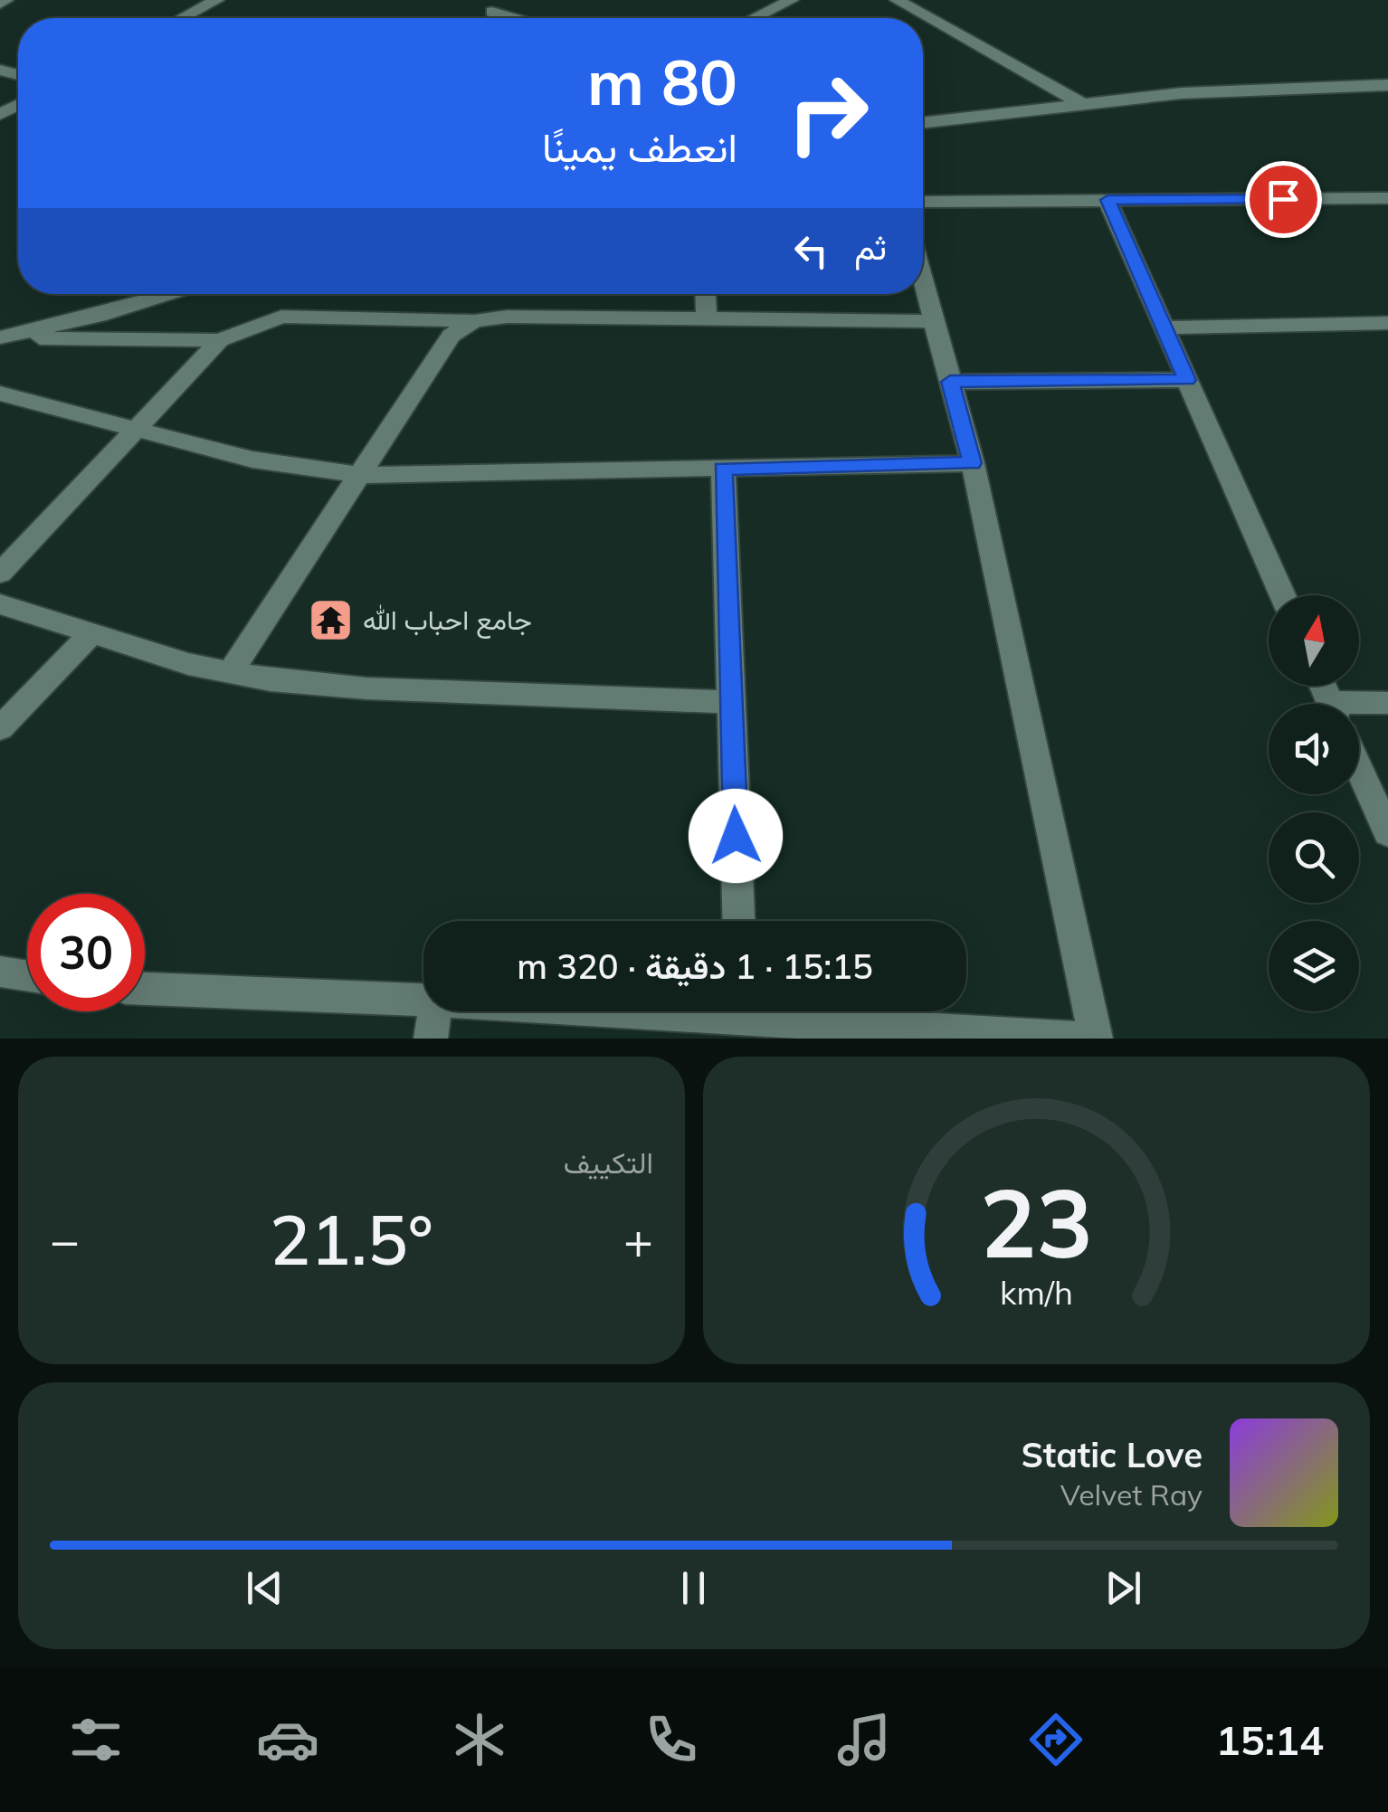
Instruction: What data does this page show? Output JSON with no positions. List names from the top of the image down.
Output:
{
  "places": {
    "temple": ["جامع احباب الله"]
  },
  "north": "top",
  "page": {
    "turn": ["80 m", "انعطف يمينًا"],
    "then": "ثم",
    "limit": "30",
    "trip": "15:15 · 1 دقيقة · 320 m",
    "tile": "التكييف",
    "heat": ["−", "21.5°", "+"],
    "song": ["Static Love", "Velvet Ray"],
    "tabs": "15:14",
    "gauge": ["23", "km/h"]
  }
}
